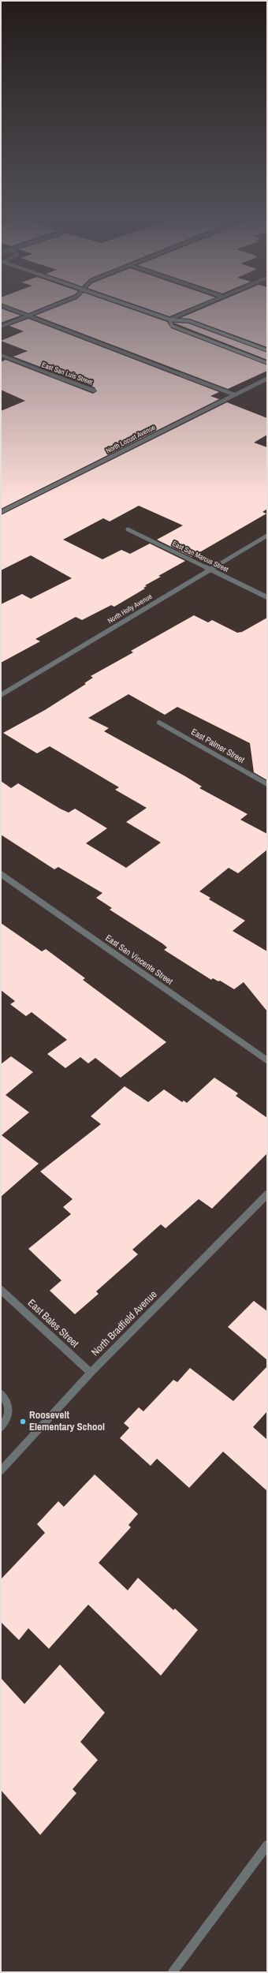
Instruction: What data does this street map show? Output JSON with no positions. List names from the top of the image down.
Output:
{
  "streets": {
    "street": [
      "East San Luis Street",
      "North Locust Avenue",
      "East San Marcus Street",
      "North Holly Avenue",
      "East Palmer Street",
      "East San Vincente Street",
      "East Bales Street",
      "North Bradfield Avenue"
    ]
  },
  "crossings": [
    ["East San Marcus Street", "North Holly Avenue"],
    ["East Bales Street", "North Bradfield Avenue"]
  ],
  "places": ["Roosevelt Elementary School"]
}
